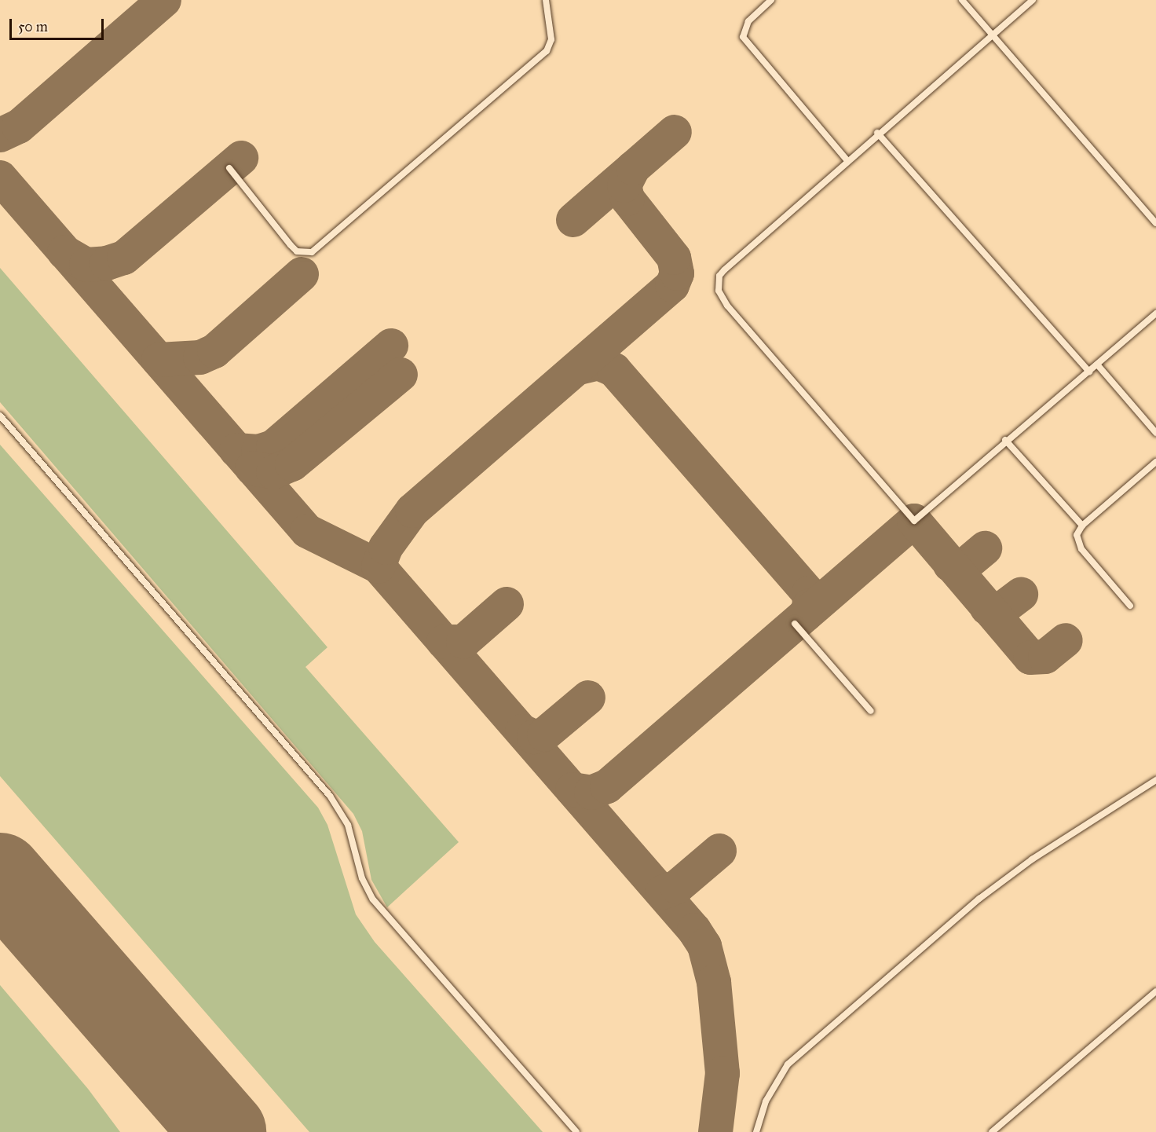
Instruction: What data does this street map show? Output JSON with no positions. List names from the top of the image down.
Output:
{
  "scale_bar": "50 m"
}
